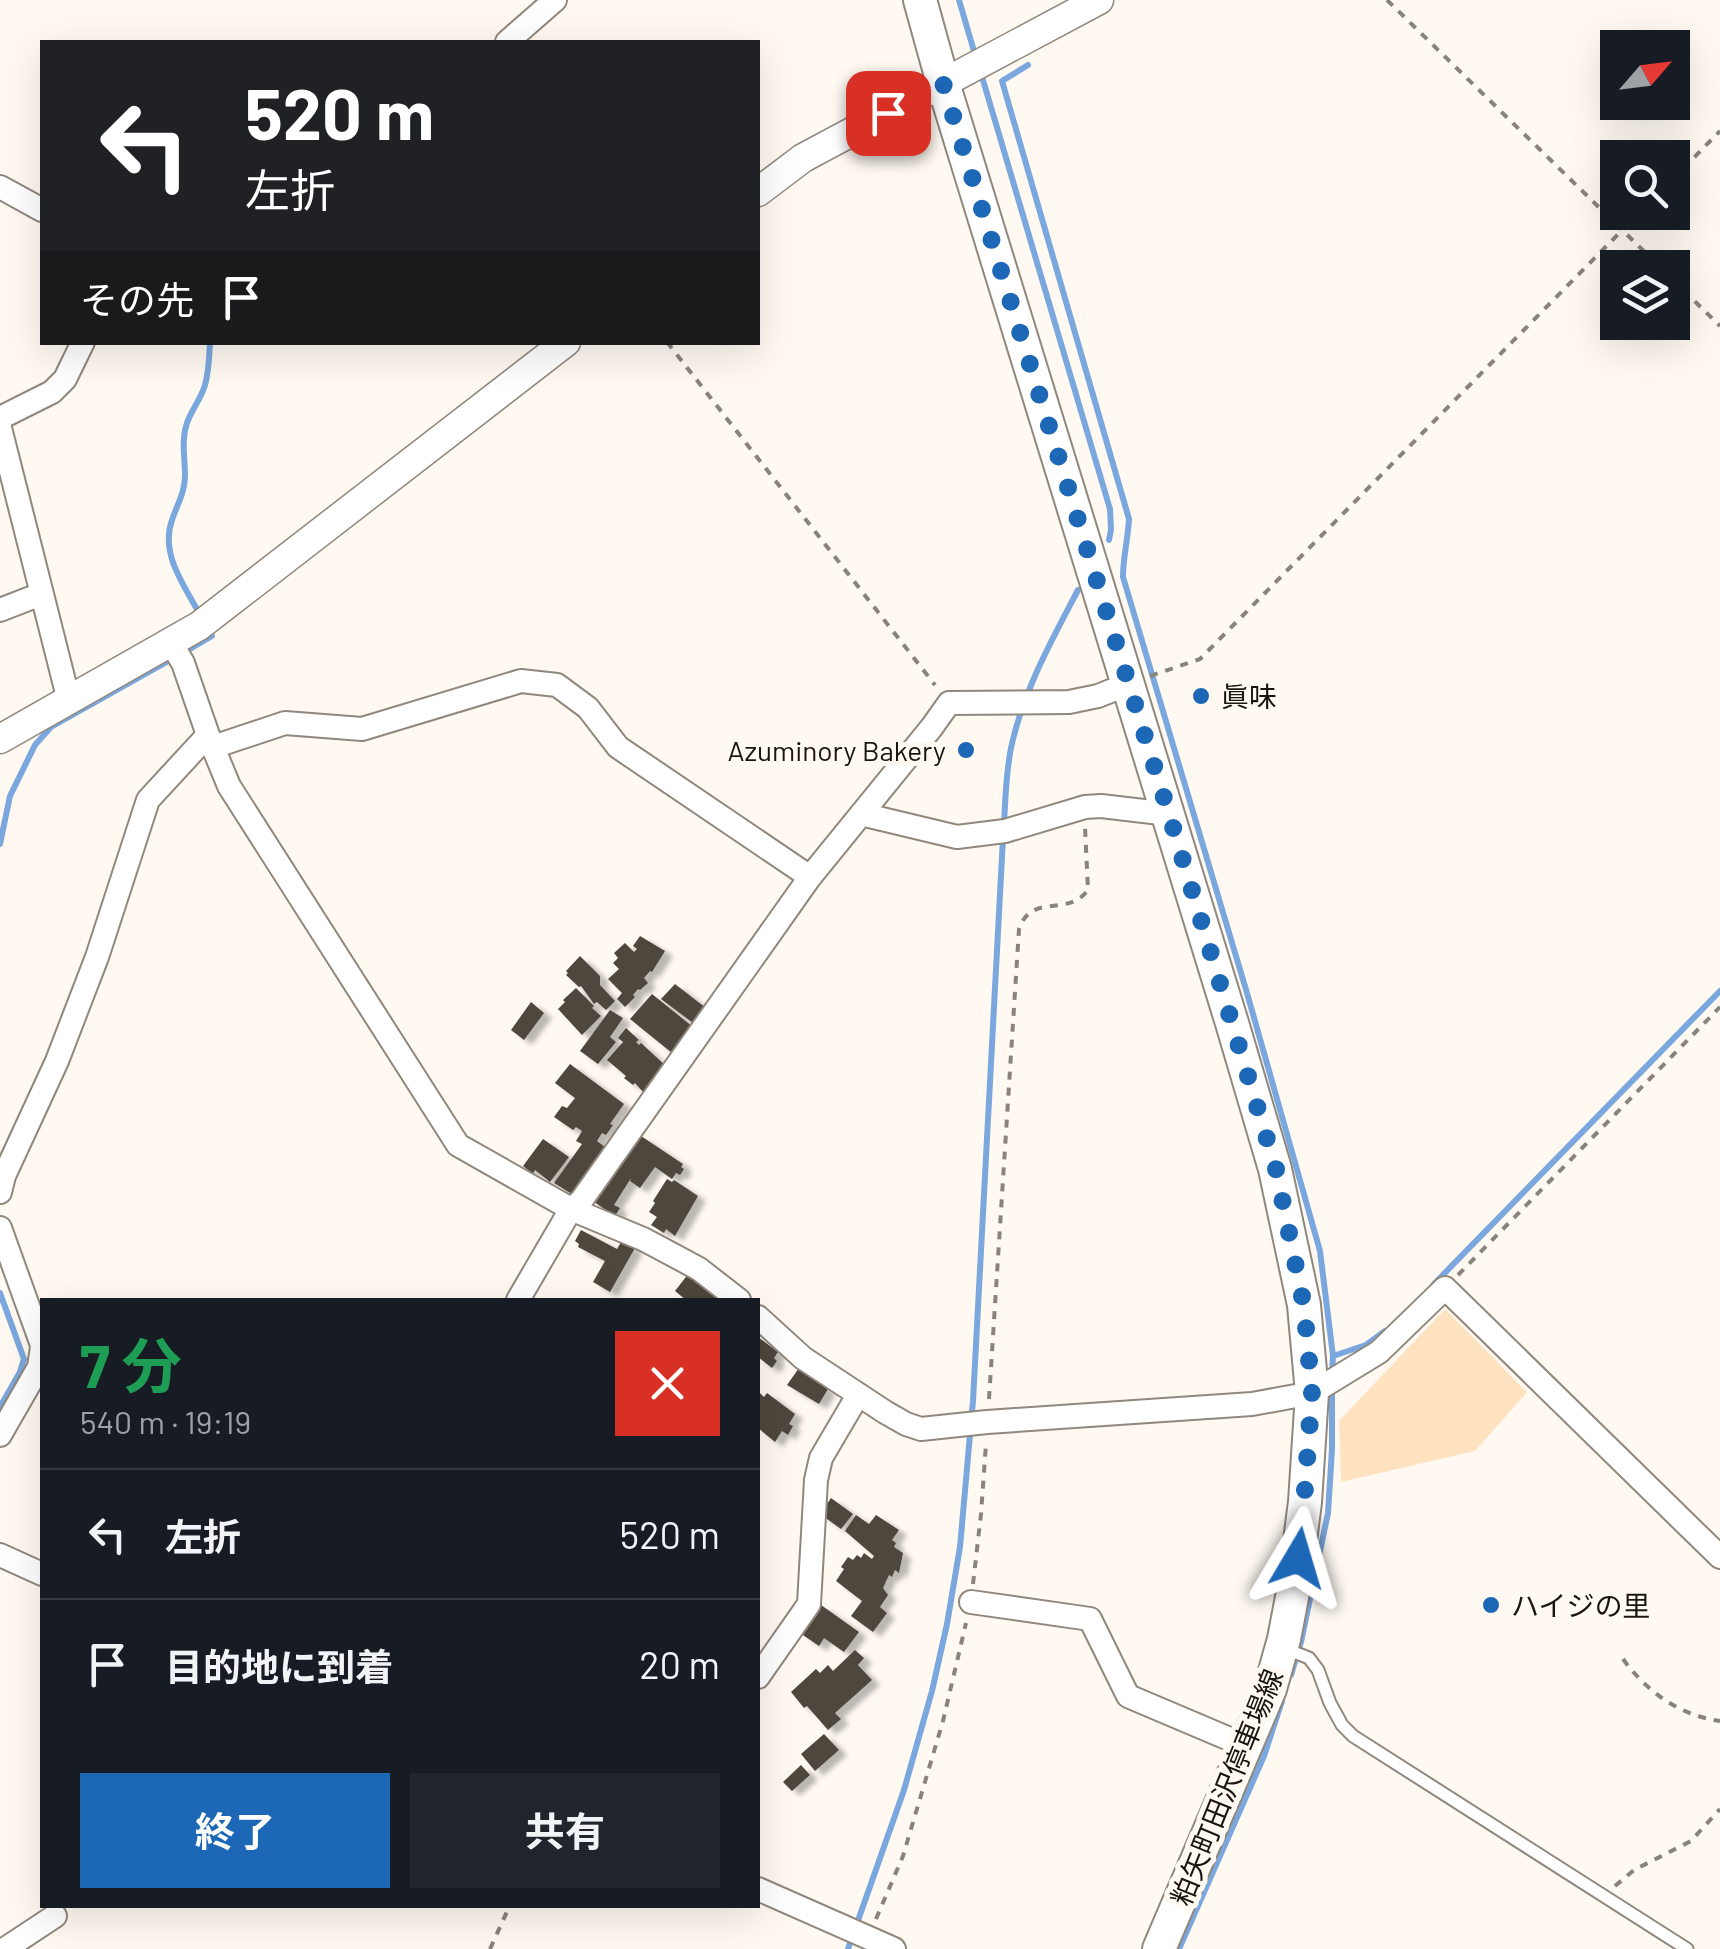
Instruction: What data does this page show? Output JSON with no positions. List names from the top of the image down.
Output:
{
  "streets": {
    "main road": ["粕矢町田沢停車場線"]
  },
  "places": ["眞味", "Azuminory Bakery", "ハイジの里"],
  "north": "top right",
  "page": {
    "turn": ["520 m", "左折"],
    "then": "その先",
    "heading": ["7 分", "540 m · 19:19"],
    "list": [
      {
        "name": "左折",
        "value": "520 m"
      },
      {
        "name": "目的地に到着",
        "value": "20 m"
      }
    ],
    "buttons": ["終了", "共有"]
  }
}
